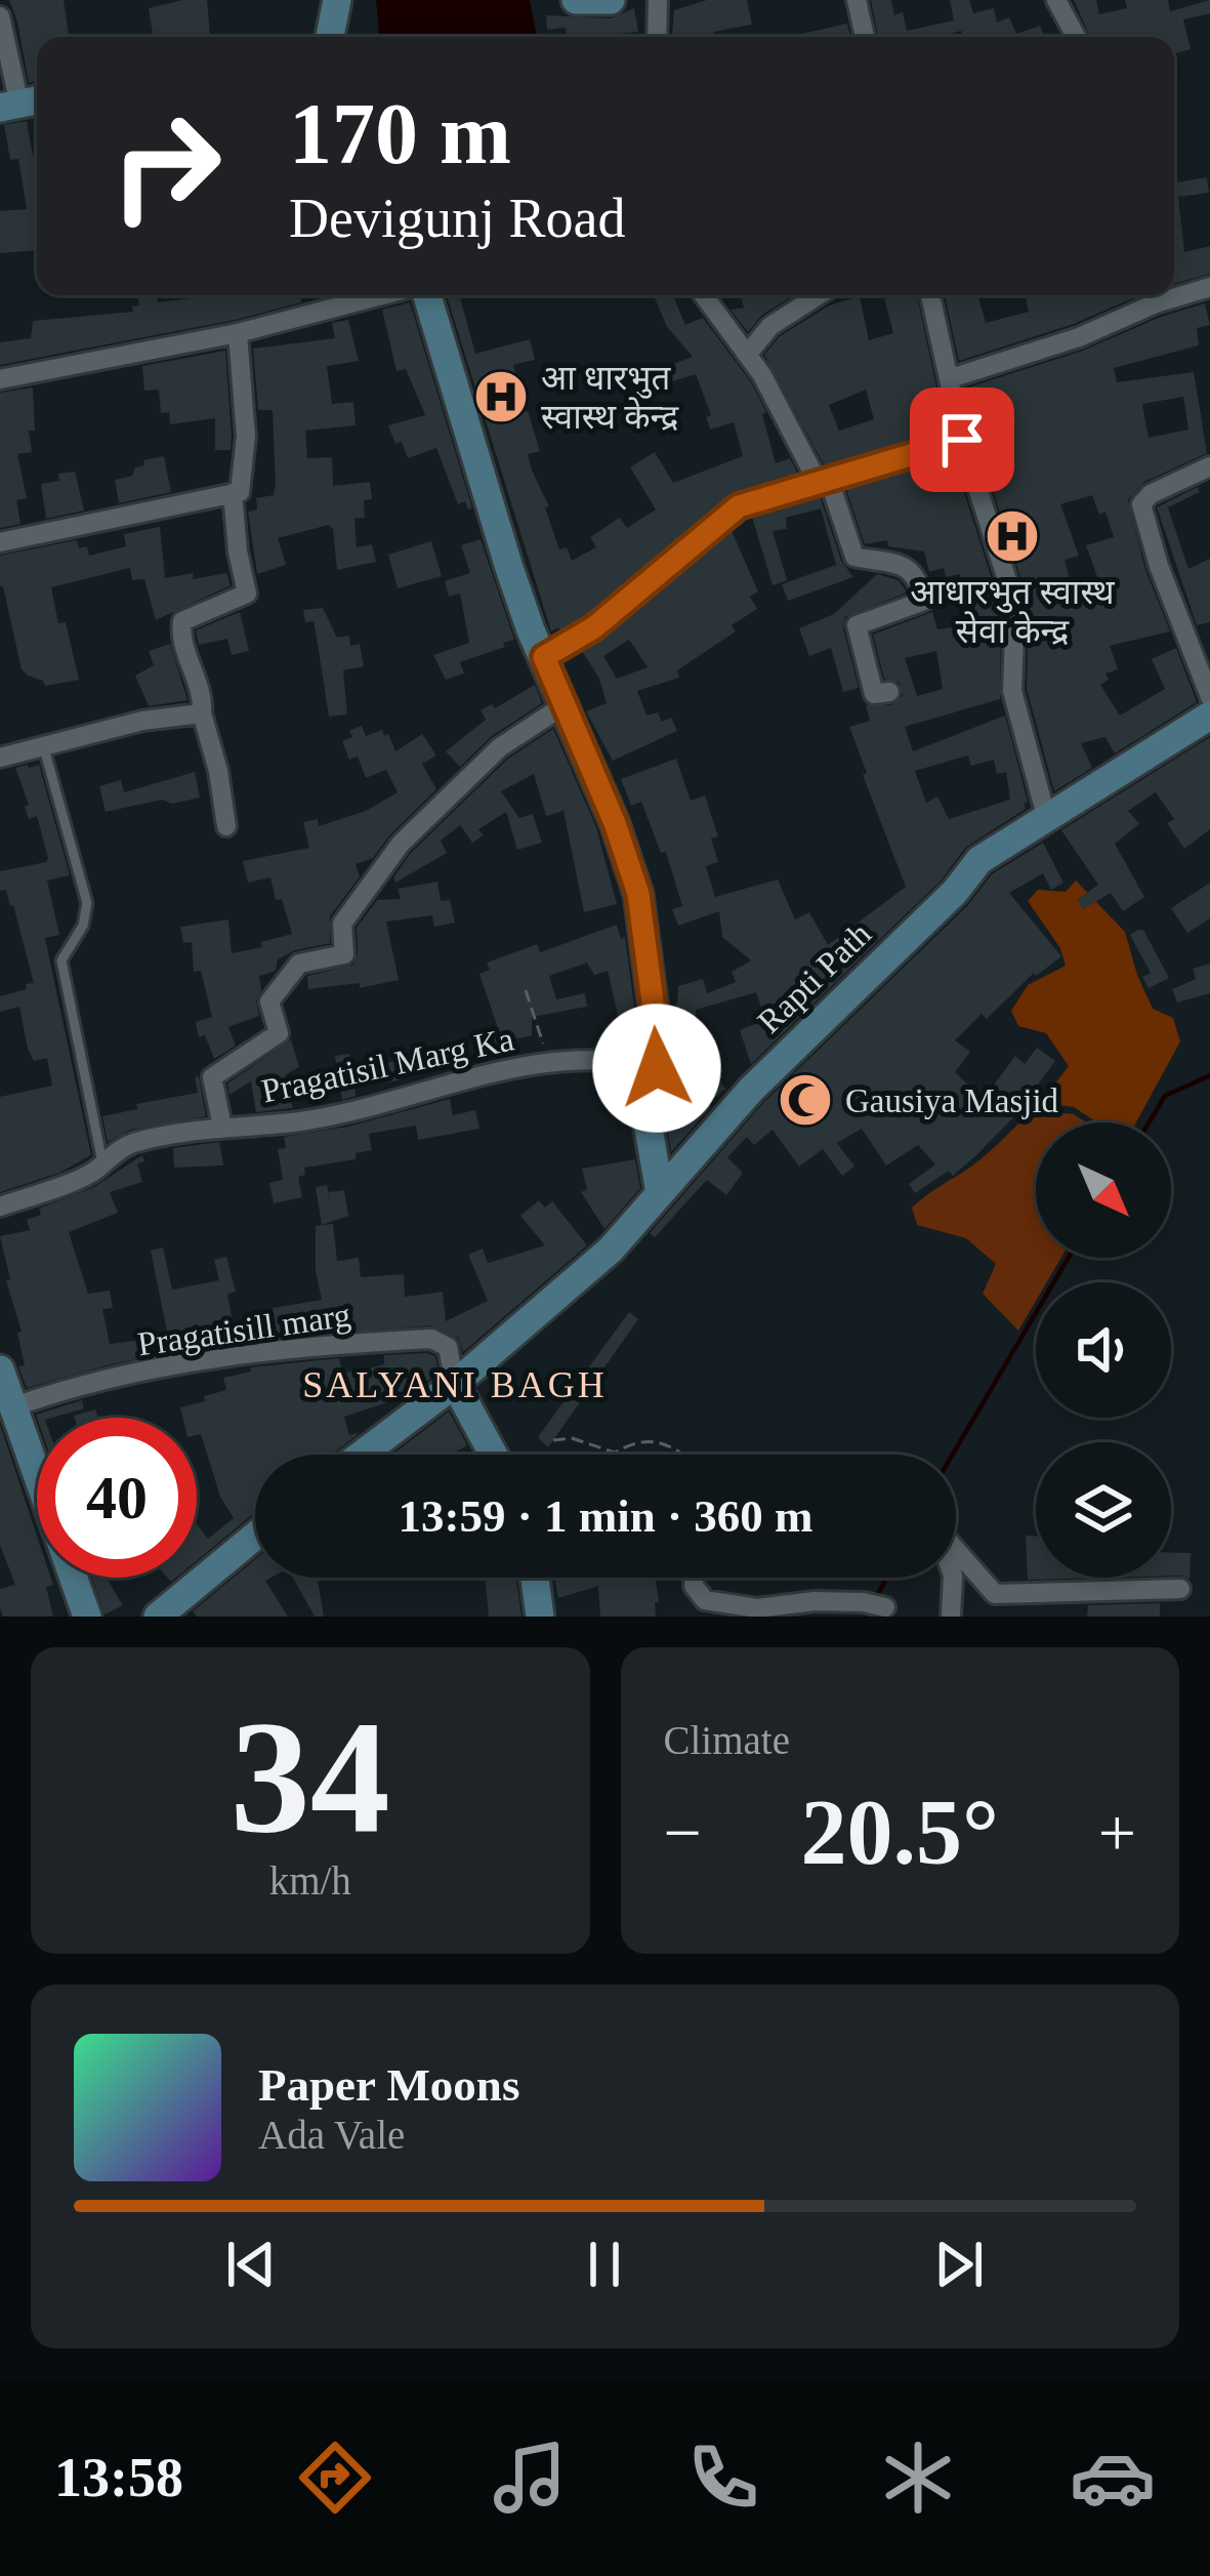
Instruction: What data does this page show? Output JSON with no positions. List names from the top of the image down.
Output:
{
  "streets": {
    "main road": ["Rapti Path"],
    "street": ["Pragatisil Marg Ka", "Pragatisill marg"]
  },
  "crossings": [
    ["Rapti Path", "Pragatisill marg"]
  ],
  "districts": ["SALYANI BAGH"],
  "places": {
    "hospital": ["आ धारभुत स्वास्थ केन्द्र", "आधारभुत स्वास्थ सेवा केन्द्र"],
    "mosque": ["Gausiya Masjid"]
  },
  "north": "bottom right",
  "page": {
    "turn": ["170 m", "Devigunj Road"],
    "limit": "40",
    "trip": "13:59 · 1 min · 360 m",
    "tile": [
      ["34", "km/h"],
      "Climate"
    ],
    "heat": ["−", "20.5°", "+"],
    "song": ["Paper Moons", "Ada Vale"],
    "tabs": "13:58"
  }
}
